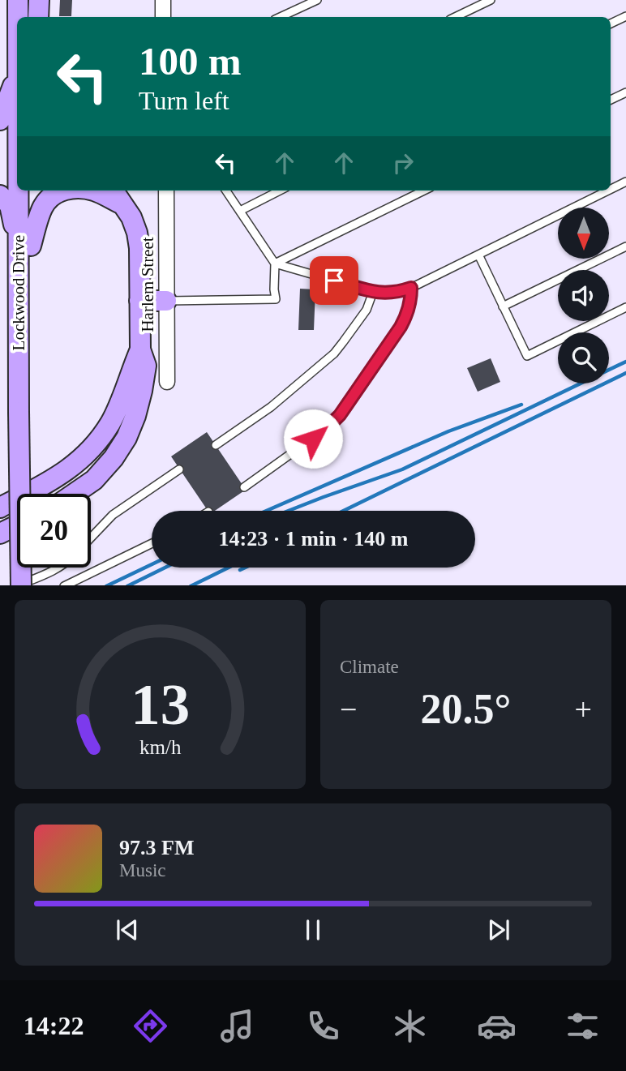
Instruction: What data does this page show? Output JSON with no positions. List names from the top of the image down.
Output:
{
  "streets": {
    "main road": ["Lockwood Drive"],
    "street": ["Harlem Street"]
  },
  "north": "bottom",
  "page": {
    "turn": ["100 m", "Turn left"],
    "limit": "20",
    "trip": "14:23 · 1 min · 140 m",
    "tile": "Climate",
    "heat": ["−", "20.5°", "+"],
    "song": ["97.3 FM", "Music"],
    "tabs": "14:22",
    "gauge": ["13", "km/h"]
  }
}
